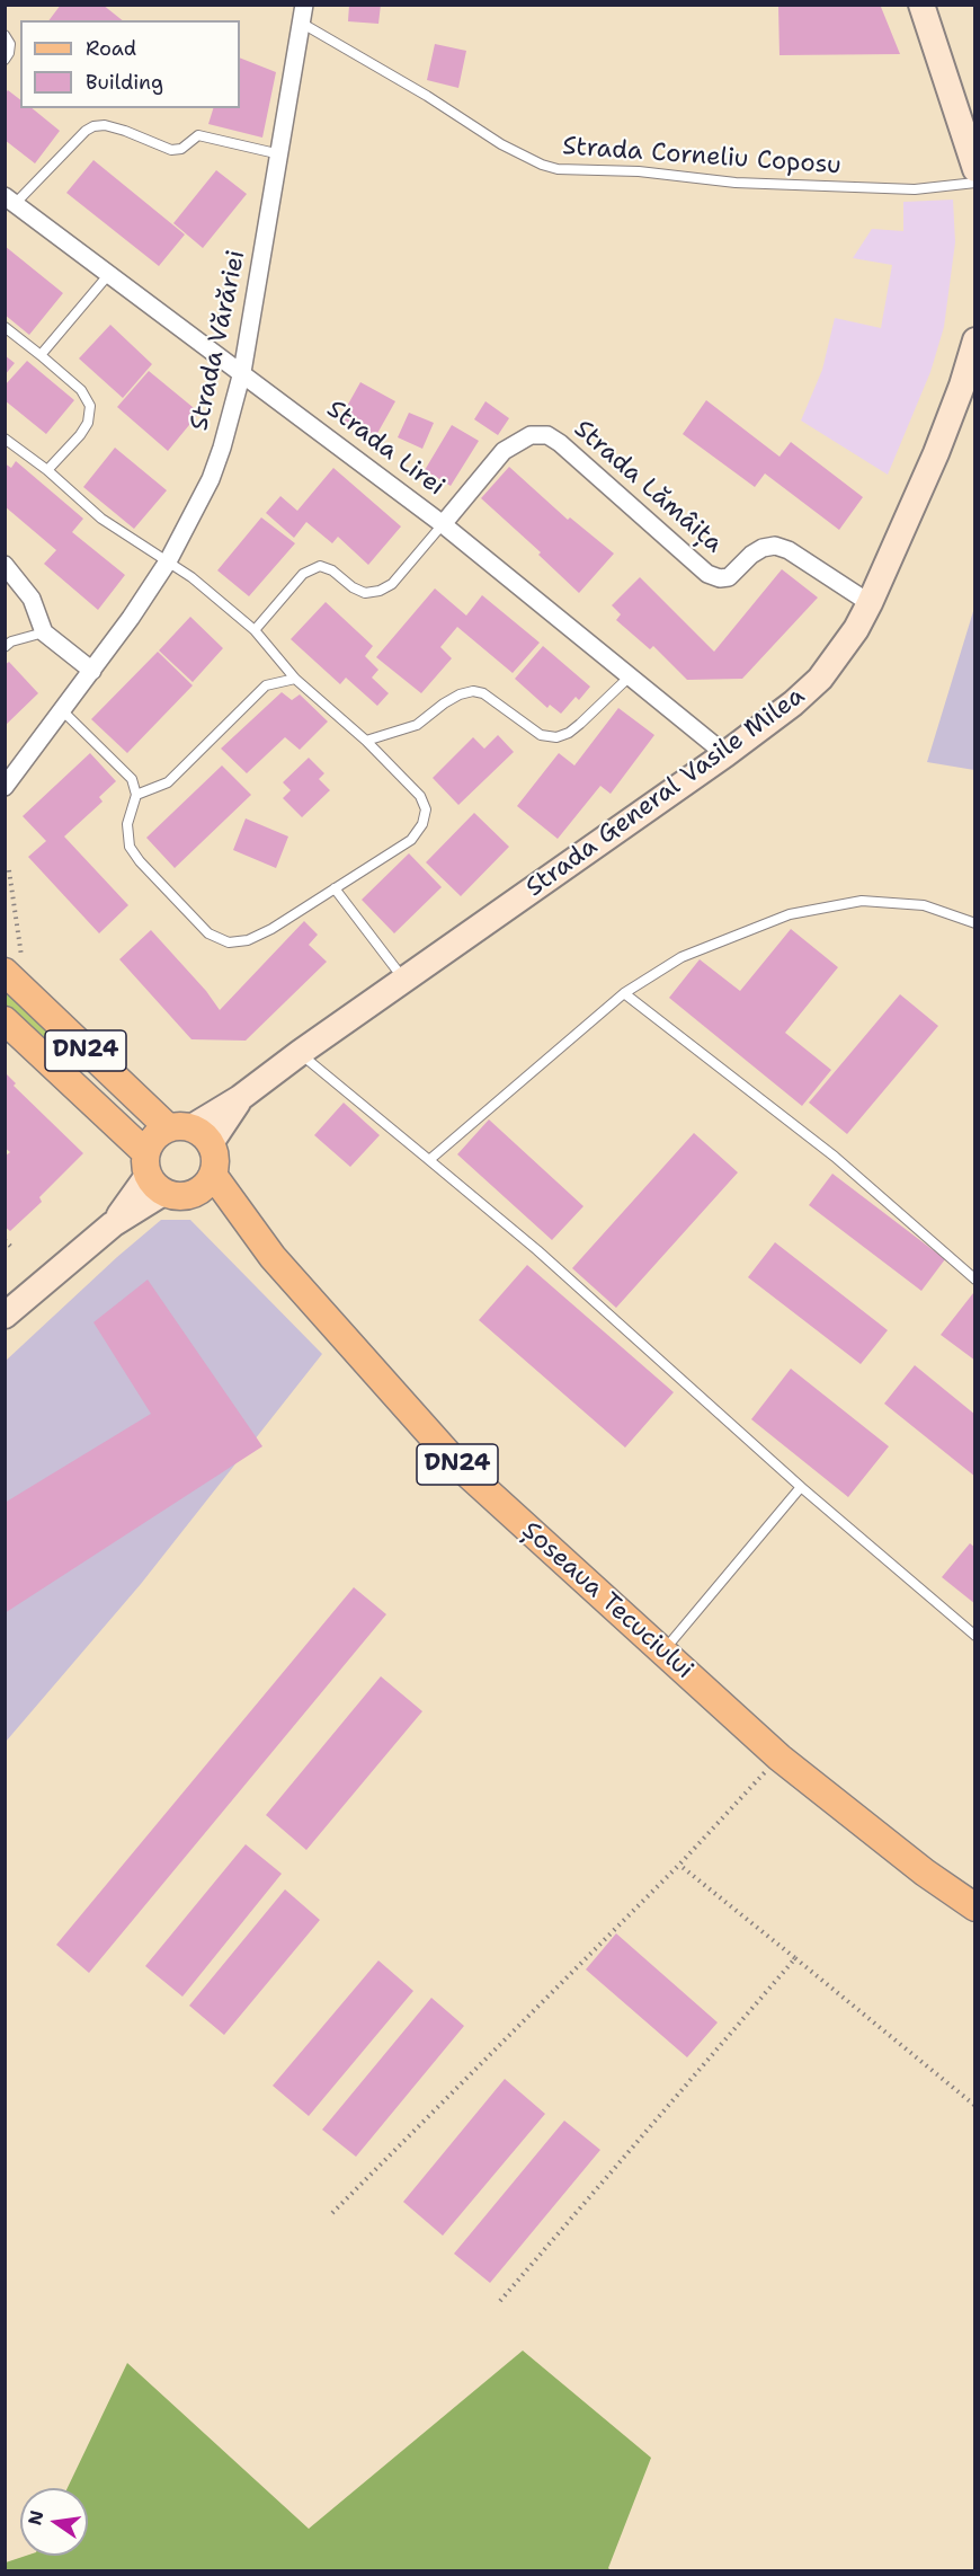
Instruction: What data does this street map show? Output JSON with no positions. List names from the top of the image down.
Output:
{
  "streets": {
    "main road": ["Strada General Vasile Milea", "DN24", "Șoseaua Tecuciului"],
    "street": ["Strada Vărăriei", "Strada Lirei", "Strada Lămâița"],
    "lane": ["Strada Corneliu Coposu"]
  },
  "crossings": [
    ["Strada Corneliu Coposu", "Strada Vărăriei"],
    ["Strada Vărăriei", "Strada Lirei"],
    ["Strada Lirei", "Strada Lămâița"],
    ["Strada Lirei", "Strada General Vasile Milea"],
    ["Strada Lămâița", "Strada General Vasile Milea"],
    ["Strada General Vasile Milea", "DN24"],
    ["Strada General Vasile Milea", "Șoseaua Tecuciului"],
    ["DN24", "Șoseaua Tecuciului"]
  ],
  "legend": ["Road", "Building"],
  "north": "left"
}
